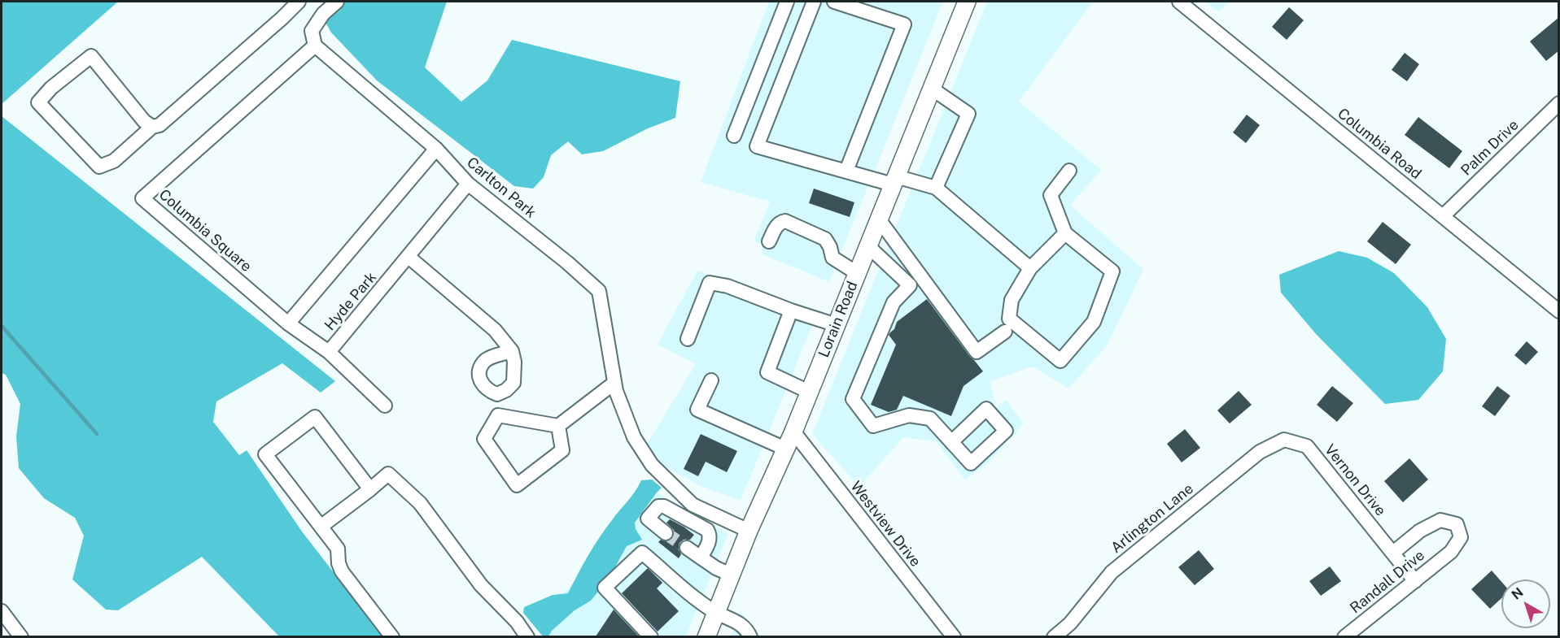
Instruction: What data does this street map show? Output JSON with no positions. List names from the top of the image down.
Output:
{
  "streets": {
    "main road": ["Lorain Road"],
    "street": [
      "Columbia Road",
      "Palm Drive",
      "Carlton Park",
      "Columbia Square",
      "Hyde Park",
      "Vernon Drive",
      "Arlington Lane",
      "Westview Drive",
      "Randall Drive"
    ]
  },
  "crossings": [
    ["Columbia Road", "Palm Drive"],
    ["Carlton Park", "Columbia Square"],
    ["Carlton Park", "Hyde Park"],
    ["Carlton Park", "Lorain Road"],
    ["Lorain Road", "Westview Drive"],
    ["Vernon Drive", "Arlington Lane"],
    ["Vernon Drive", "Randall Drive"]
  ],
  "north": "top left"
}
